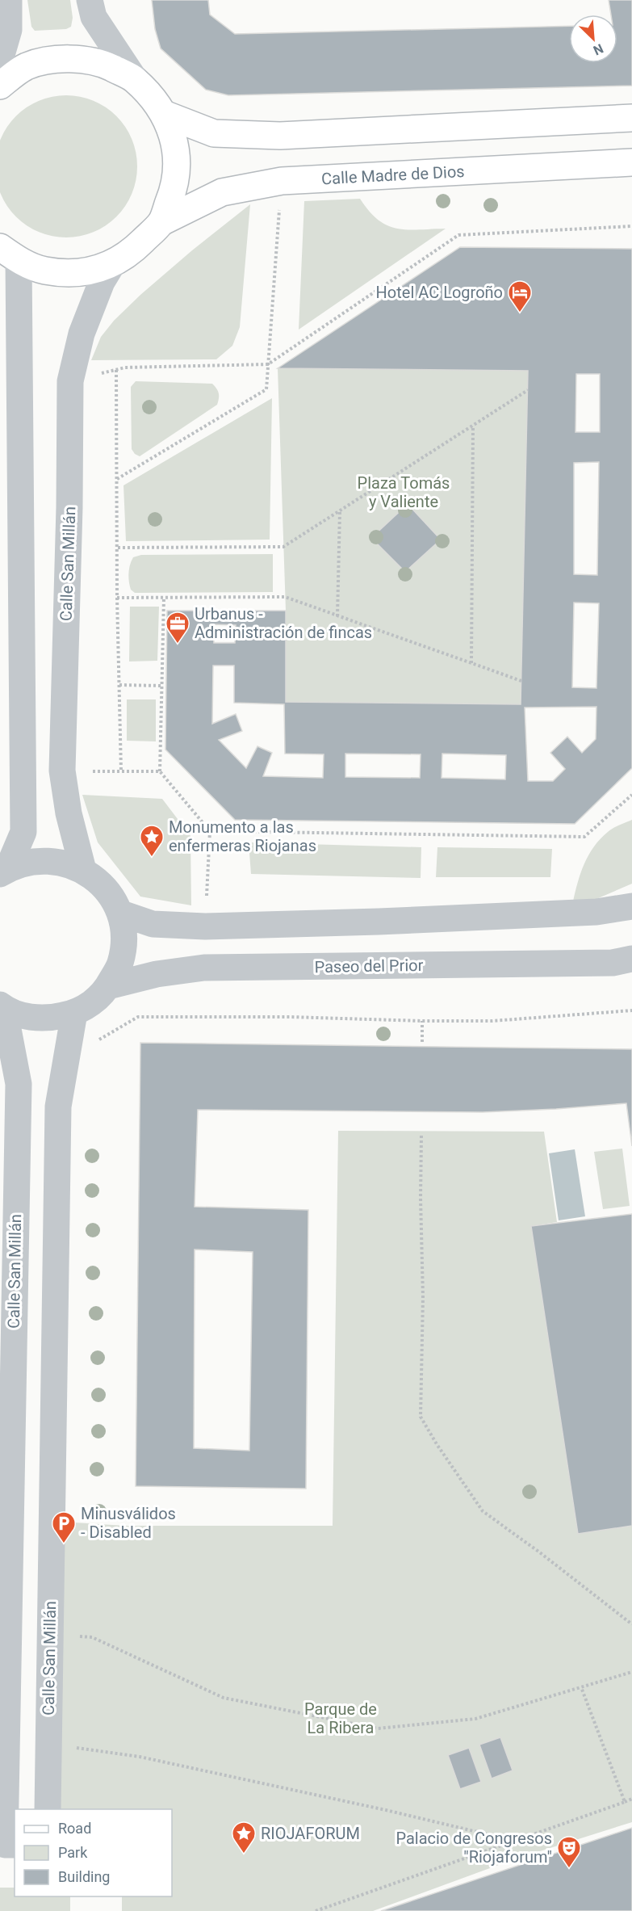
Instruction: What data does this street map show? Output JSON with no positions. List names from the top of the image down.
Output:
{
  "streets": {
    "main road": ["Calle Madre de Dios"],
    "street": ["Calle San Millán", "Paseo del Prior"]
  },
  "parks": ["Plaza Tomás y Valiente", "Parque de La Ribera"],
  "places": {
    "hotel": ["Hotel AC Logroño"],
    "office": ["Urbanus - Administración de fincas"],
    "place": ["Monumento a las enfermeras Riojanas", "RIOJAFORUM"],
    "parking": ["Minusválidos - Disabled"],
    "theatre": ["Palacio de Congresos \"Riojaforum\""]
  },
  "legend": ["Road", "Park", "Building"],
  "north": "bottom right"
}
